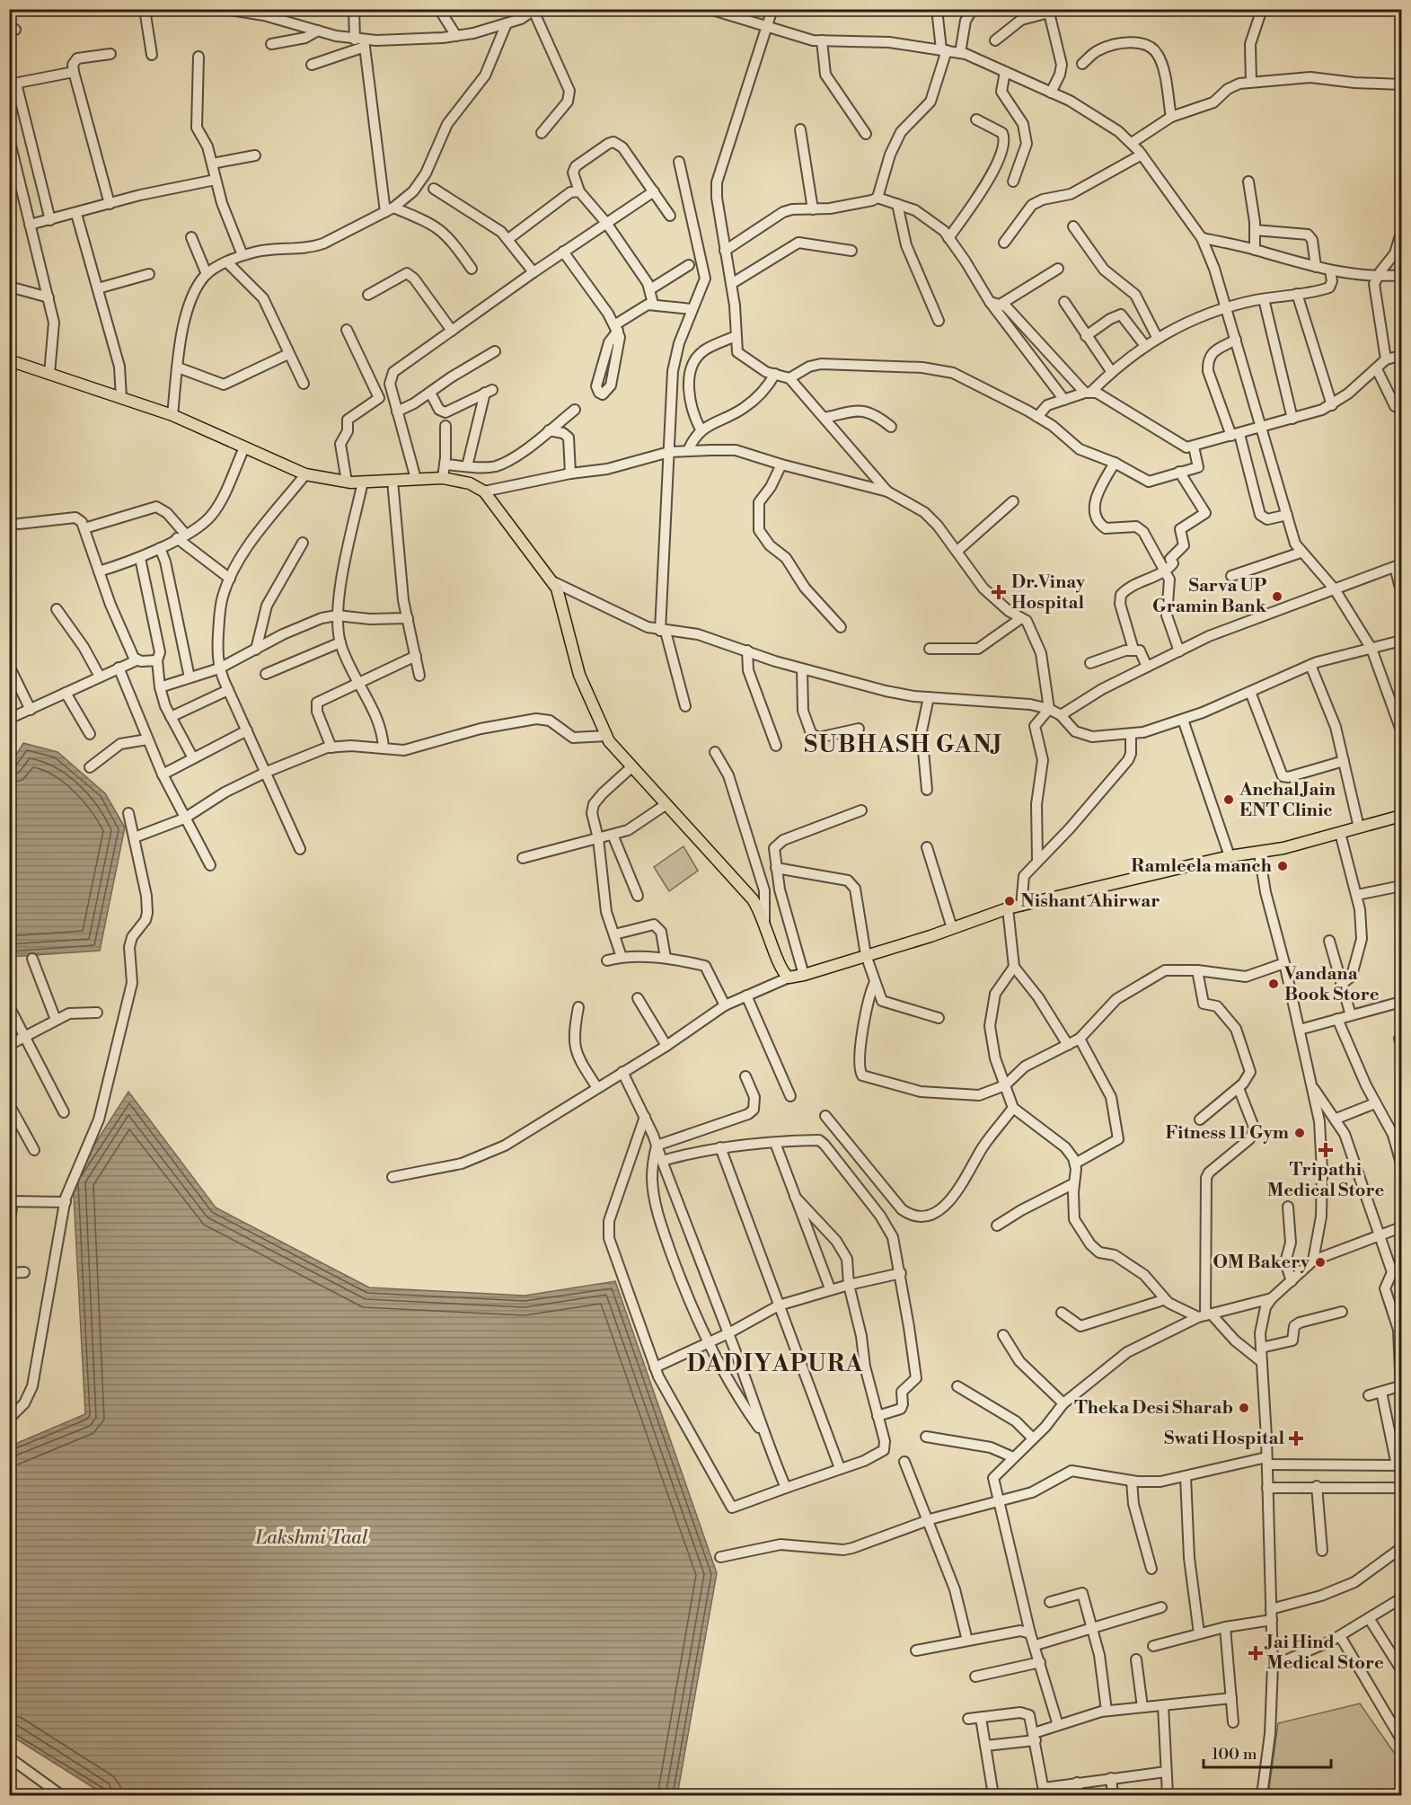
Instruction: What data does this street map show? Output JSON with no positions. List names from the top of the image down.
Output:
{
  "districts": ["SUBHASH GANJ", "DADIYAPURA"],
  "water": ["Lakshmi Taal"],
  "places": {
    "health": [
      "Dr.Vinay Hospital",
      "Tripathi Medical Store",
      "Swati Hospital",
      "Jai Hind Medical Store"
    ],
    "other": [
      "Sarva UP Gramin Bank",
      "Anchal Jain ENT Clinic",
      "Ramleela manch",
      "Nishant Ahirwar",
      "Vandana Book Store",
      "Fitness 11 Gym",
      "OM Bakery",
      "Theka Desi Sharab"
    ]
  },
  "scale_bar": "100 m"
}
